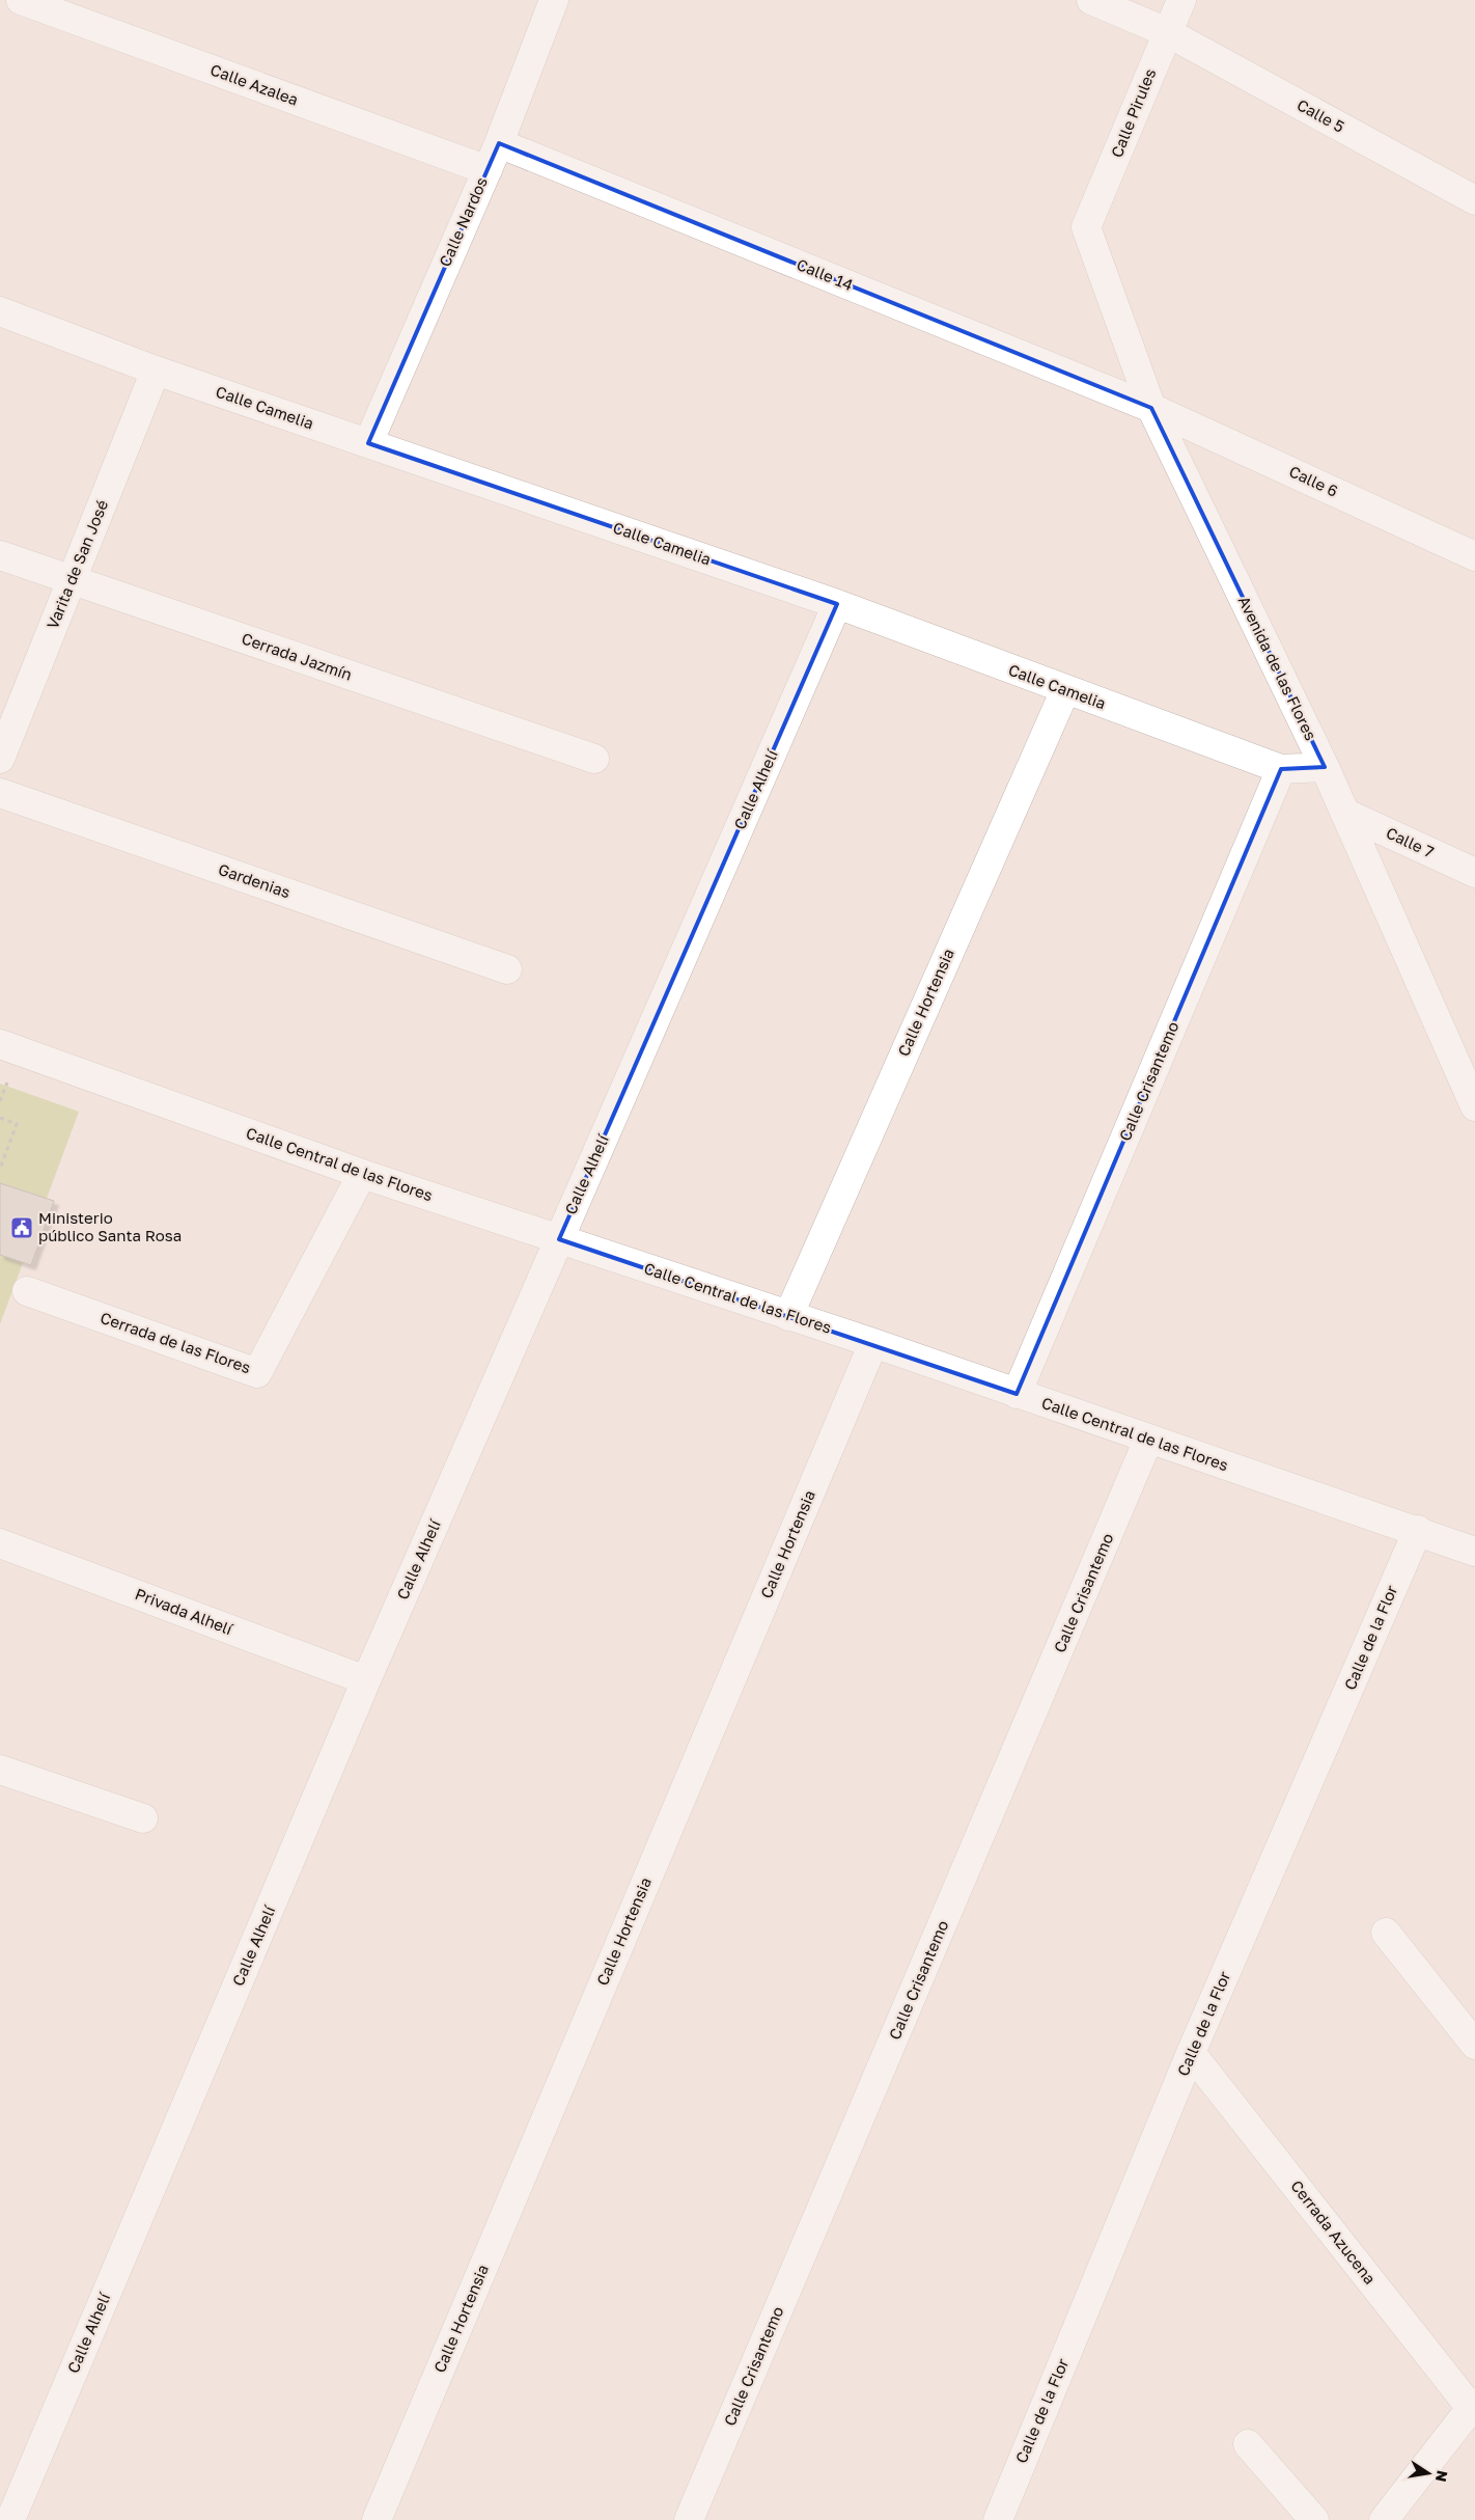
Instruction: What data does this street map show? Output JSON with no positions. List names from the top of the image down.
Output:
{
  "streets": {
    "street": [
      "Calle Azalea",
      "Calle Pirules",
      "Calle 5",
      "Calle Nardos",
      "Calle 14",
      "Calle Camelia",
      "Calle 6",
      "Varita de San José",
      "Cerrada Jazmín",
      "Avenida de las Flores",
      "Calle Alhelí",
      "Calle 7",
      "Gardenias",
      "Calle Hortensia",
      "Calle Crisantemo",
      "Calle Central de las Flores",
      "Cerrada de las Flores",
      "Privada Alhelí",
      "Calle de la Flor",
      "Cerrada Azucena"
    ]
  },
  "crossings": [
    ["Calle Azalea", "Calle Nardos"],
    ["Calle Pirules", "Calle 5"],
    ["Calle Pirules", "Avenida de las Flores"],
    ["Calle Nardos", "Calle 14"],
    ["Calle Nardos", "Calle Camelia"],
    ["Calle 14", "Calle 6"],
    ["Calle 14", "Avenida de las Flores"],
    ["Calle Camelia", "Varita de San José"],
    ["Calle Camelia", "Avenida de las Flores"],
    ["Calle Camelia", "Calle Alhelí"],
    ["Calle Camelia", "Calle Hortensia"],
    ["Calle Camelia", "Calle Crisantemo"],
    ["Calle 6", "Avenida de las Flores"],
    ["Varita de San José", "Cerrada Jazmín"],
    ["Avenida de las Flores", "Calle 7"],
    ["Calle Alhelí", "Calle Central de las Flores"],
    ["Calle Alhelí", "Privada Alhelí"],
    ["Calle Hortensia", "Calle Central de las Flores"],
    ["Calle Crisantemo", "Calle Central de las Flores"],
    ["Calle Central de las Flores", "Cerrada de las Flores"],
    ["Calle Central de las Flores", "Calle de la Flor"],
    ["Calle de la Flor", "Cerrada Azucena"]
  ],
  "places": {
    "public building": ["Ministerio público Santa Rosa"]
  },
  "north": "right"
}
